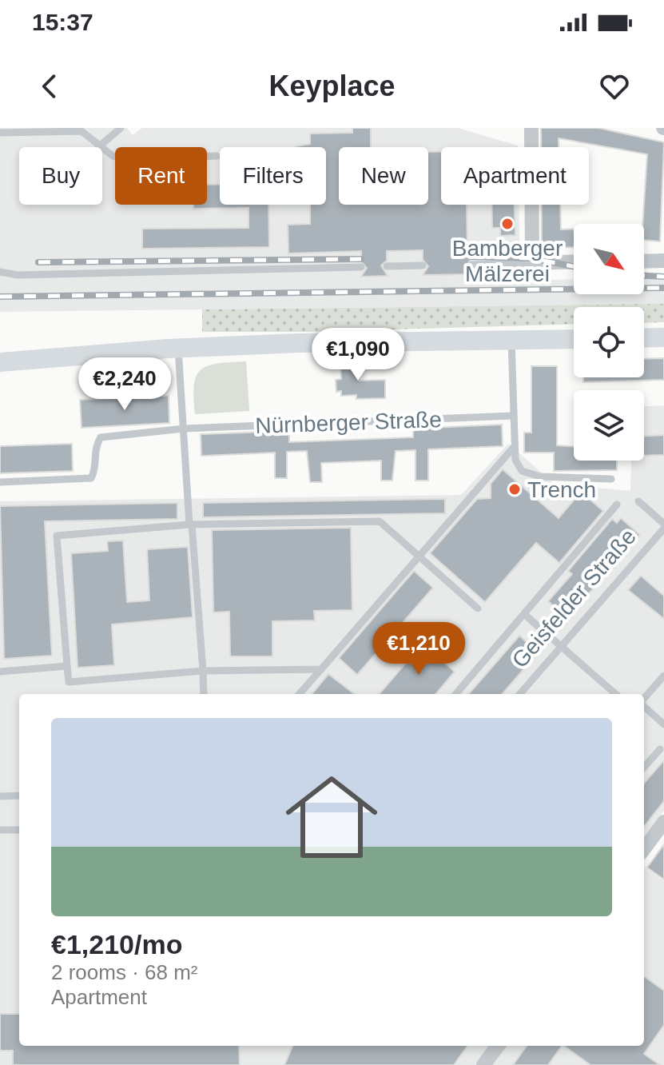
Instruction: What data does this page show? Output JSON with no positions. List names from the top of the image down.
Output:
{
  "streets": {
    "lane": ["Nürnberger Straße", "Geisfelder Straße"]
  },
  "places": ["Bamberger Mälzerei", "Trench"],
  "north": "bottom right",
  "page": {
    "status": "15:37",
    "header": "Keyplace",
    "chip": [
      "Buy",
      "Rent",
      "Filters",
      "New",
      "Apartment"
    ],
    "price": ["€1,090", "€2,240", "€1,210"],
    "list": [
      {
        "name": "€1,210/mo",
        "note": "2 rooms · 68 m² · Apartment"
      }
    ]
  }
}
